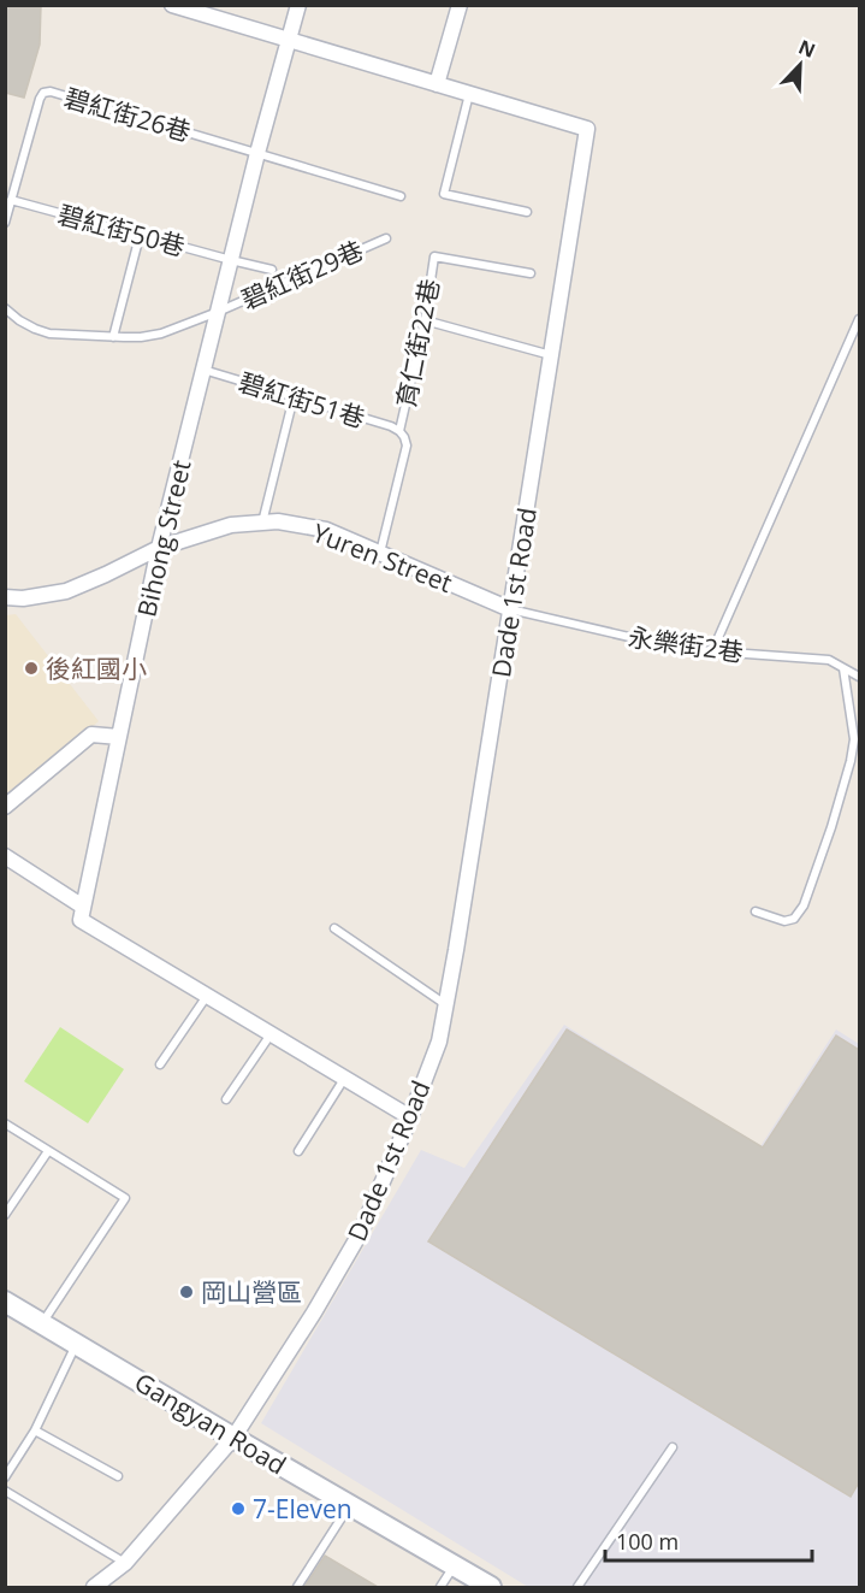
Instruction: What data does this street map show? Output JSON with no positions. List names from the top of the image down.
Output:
{
  "streets": {
    "street": [
      "Bihong Street",
      "Yuren Street",
      "Dade 1st Road",
      "Gangyan Road"
    ],
    "lane": [
      "碧紅街26巷",
      "碧紅街50巷",
      "碧紅街29巷",
      "育仁街22巷",
      "碧紅街51巷",
      "永樂街2巷"
    ]
  },
  "crossings": [
    ["碧紅街26巷", "碧紅街50巷"],
    ["碧紅街26巷", "Bihong Street"],
    ["碧紅街50巷", "Bihong Street"],
    ["碧紅街29巷", "Bihong Street"],
    ["育仁街22巷", "碧紅街51巷"],
    ["育仁街22巷", "Yuren Street"],
    ["碧紅街51巷", "Bihong Street"],
    ["Bihong Street", "Yuren Street"],
    ["Bihong Street", "Dade 1st Road"],
    ["Yuren Street", "Dade 1st Road"],
    ["Yuren Street", "永樂街2巷"],
    ["Dade 1st Road", "永樂街2巷"],
    ["Dade 1st Road", "Gangyan Road"]
  ],
  "places": ["後紅國小", "岡山營區", "7-Eleven"],
  "scale_bar": "100 m",
  "north": "top right"
}
